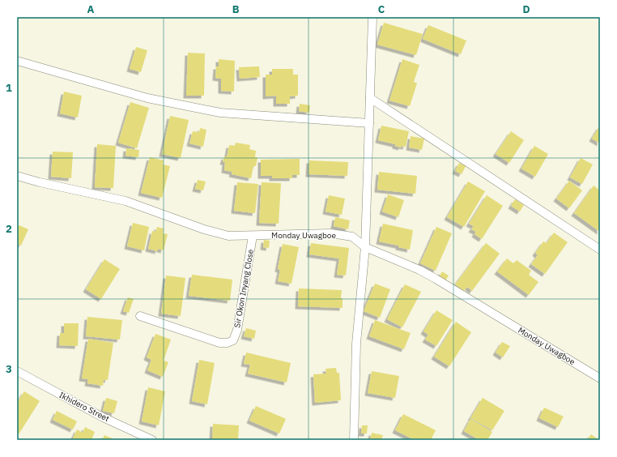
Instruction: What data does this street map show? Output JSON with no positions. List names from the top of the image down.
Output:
{
  "streets": {
    "street": ["Monday Uwagboe", "Sir Okon Inyang Close", "Ikhidero Street"]
  },
  "crossings": [
    ["Monday Uwagboe", "Sir Okon Inyang Close"]
  ],
  "grid": {
    "columns": [
      "A",
      "B",
      "C",
      "D"
    ],
    "rows": ["1", "2", "3"]
  }
}
